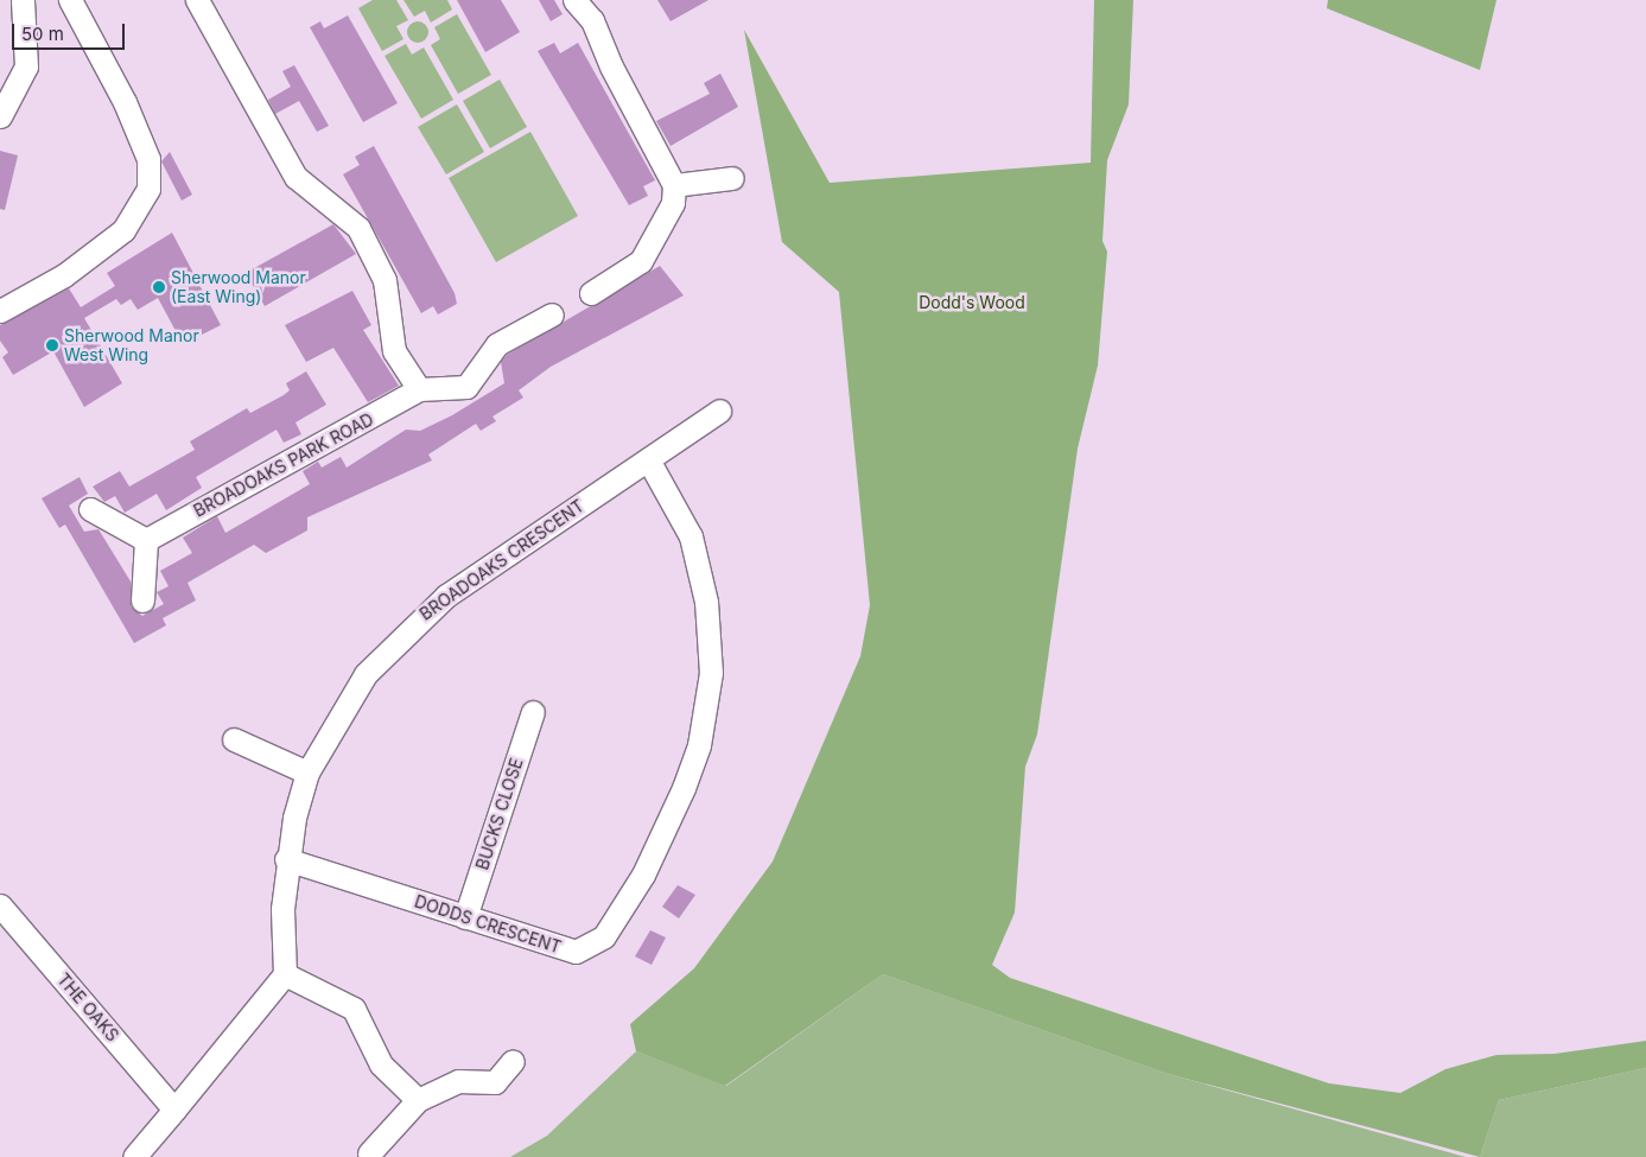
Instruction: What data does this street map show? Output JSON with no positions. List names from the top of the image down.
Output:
{
  "streets": {
    "street": [
      "BROADOAKS PARK ROAD",
      "BROADOAKS CRESCENT",
      "BUCKS CLOSE",
      "DODDS CRESCENT",
      "THE OAKS"
    ]
  },
  "crossings": [
    ["BROADOAKS CRESCENT", "DODDS CRESCENT"],
    ["BUCKS CLOSE", "DODDS CRESCENT"]
  ],
  "parks": ["Dodd's Wood"],
  "places": ["Sherwood Manor (East Wing)", "Sherwood Manor West Wing"],
  "scale_bar": "50 m"
}
